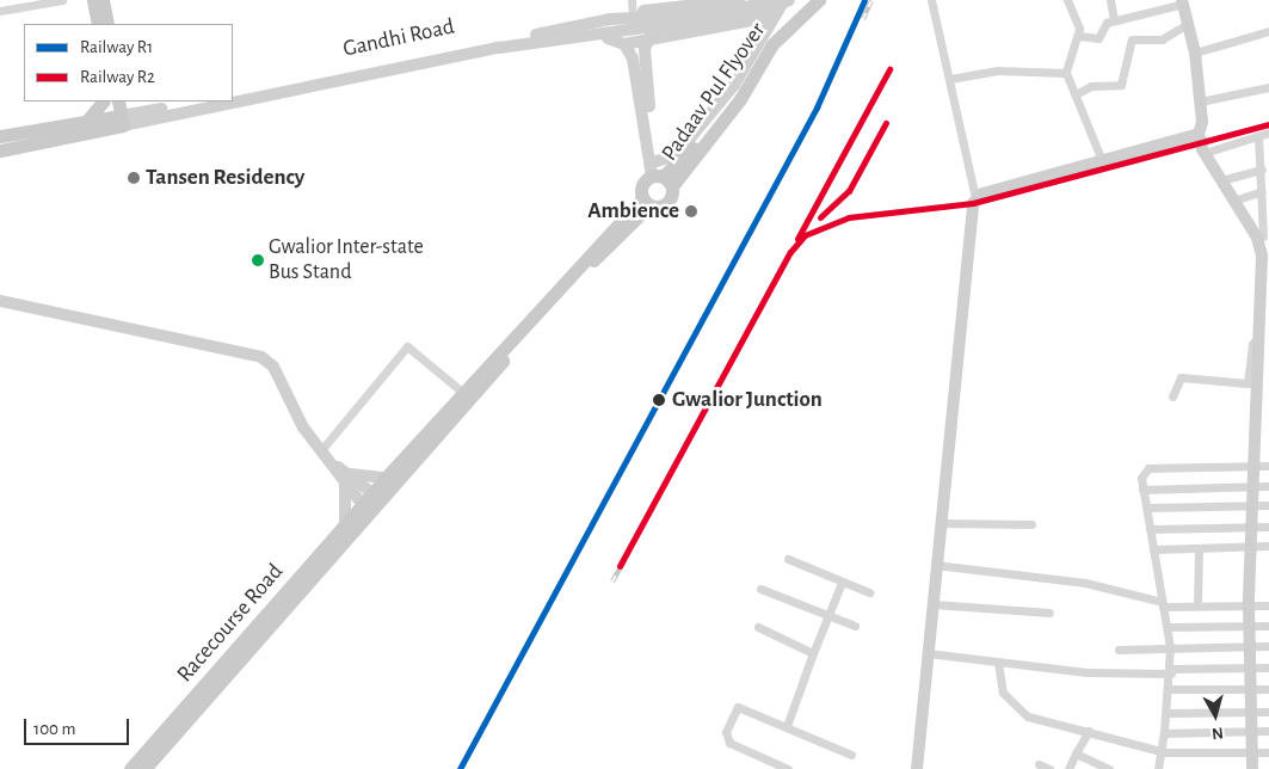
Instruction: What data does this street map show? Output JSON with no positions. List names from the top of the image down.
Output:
{
  "streets": {
    "main road": ["Gandhi Road", "Padaav Pul Flyover", "Racecourse Road"]
  },
  "places": [
    "Tansen Residency",
    "Ambience",
    "Gwalior Inter-state Bus Stand",
    "Gwalior Junction"
  ],
  "lines": ["rail line R1", "rail line R2"],
  "legend": ["Railway R1", "Railway R2"],
  "scale_bar": "100 m",
  "north": "bottom"
}
